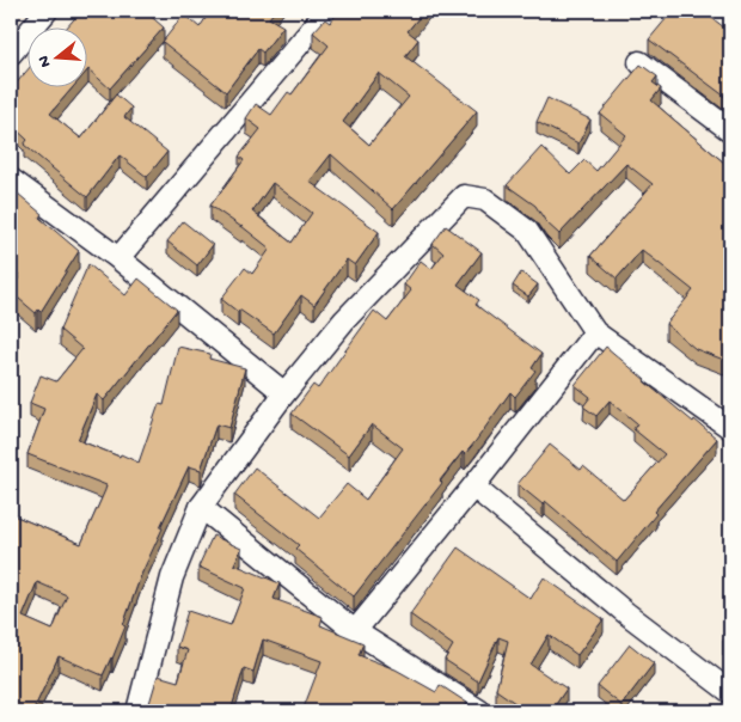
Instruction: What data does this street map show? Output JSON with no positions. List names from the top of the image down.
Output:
{
  "north": "left"
}
